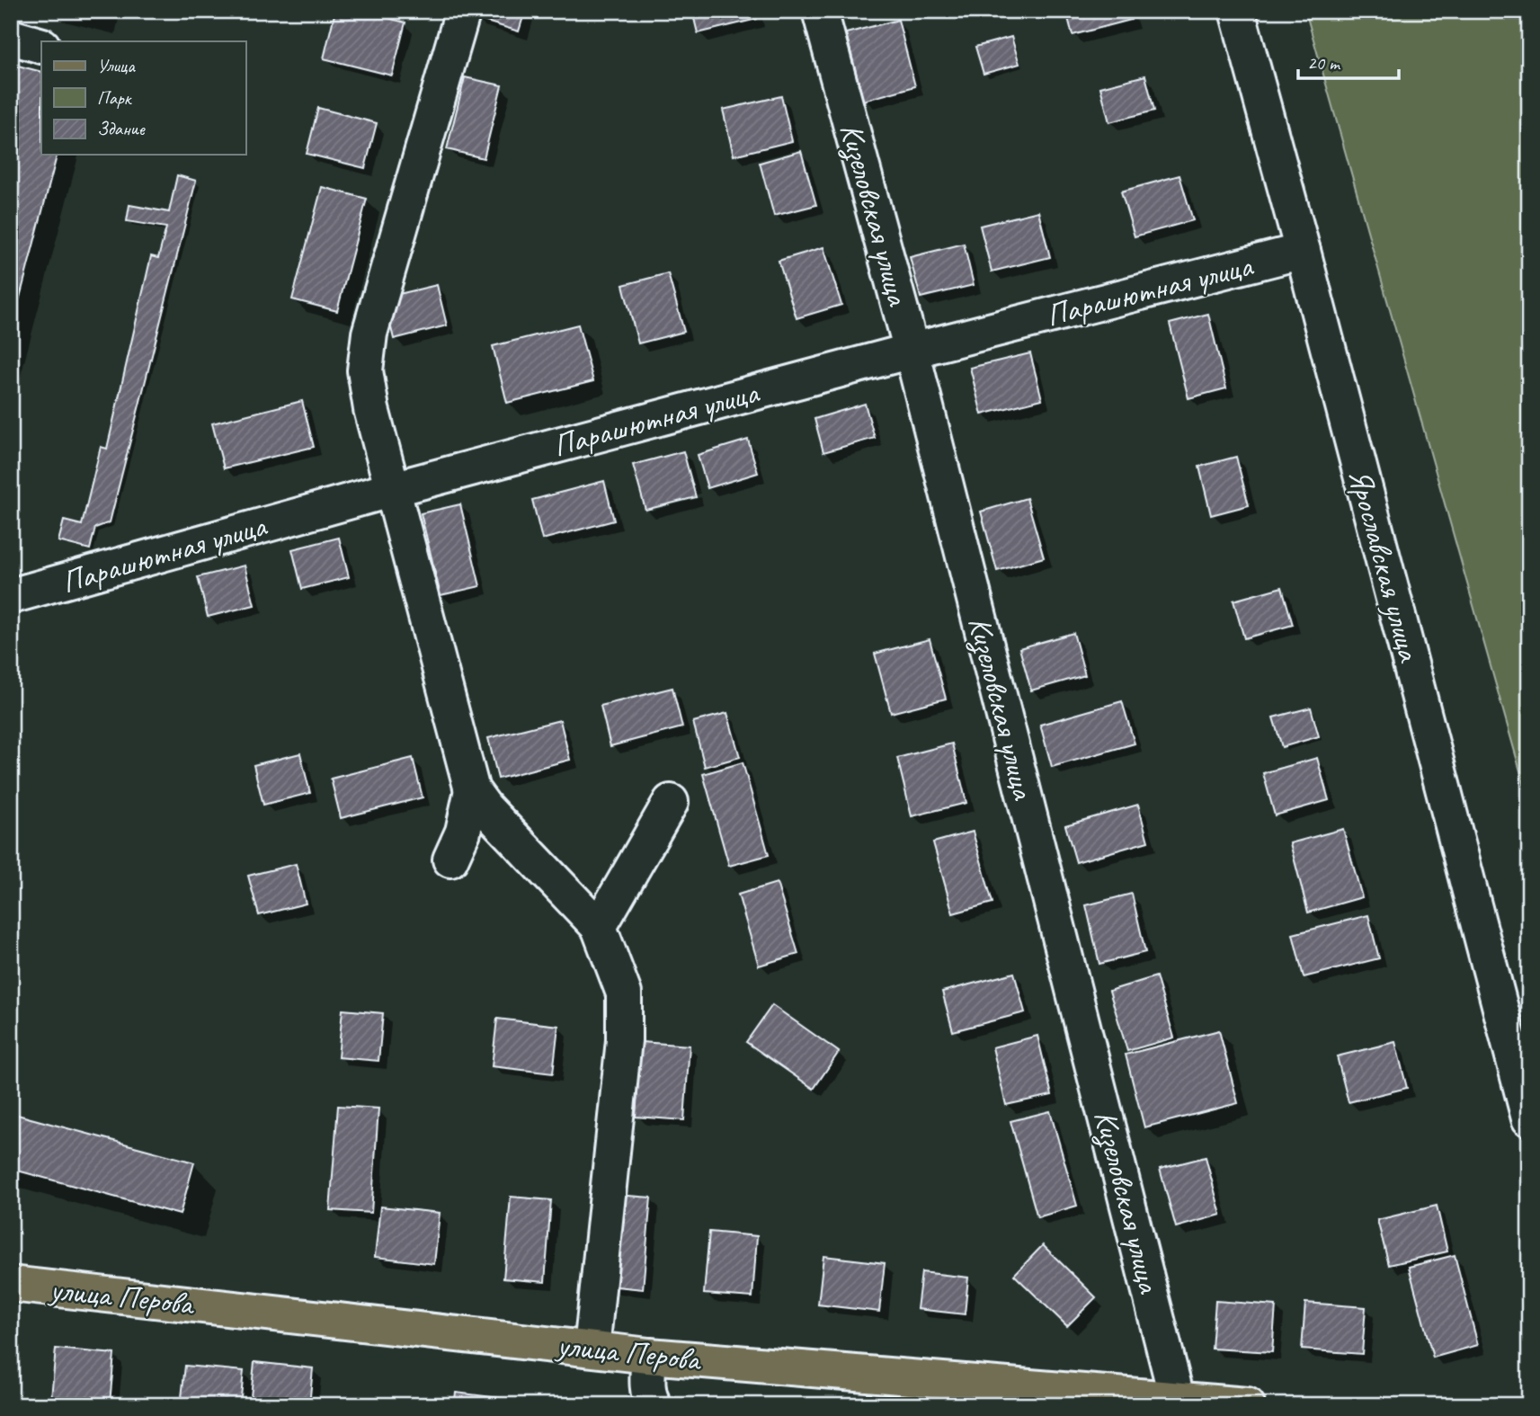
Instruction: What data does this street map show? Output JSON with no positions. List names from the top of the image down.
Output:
{
  "streets": {
    "main road": ["улица Перова"],
    "street": ["Кизеловская улица", "Парашютная улица", "Ярославская улица"]
  },
  "crossings": [
    ["Кизеловская улица", "Парашютная улица"],
    ["Кизеловская улица", "улица Перова"],
    ["Парашютная улица", "Ярославская улица"]
  ],
  "legend": ["Улица", "Парк", "Здание"],
  "scale_bar": "20 m"
}
